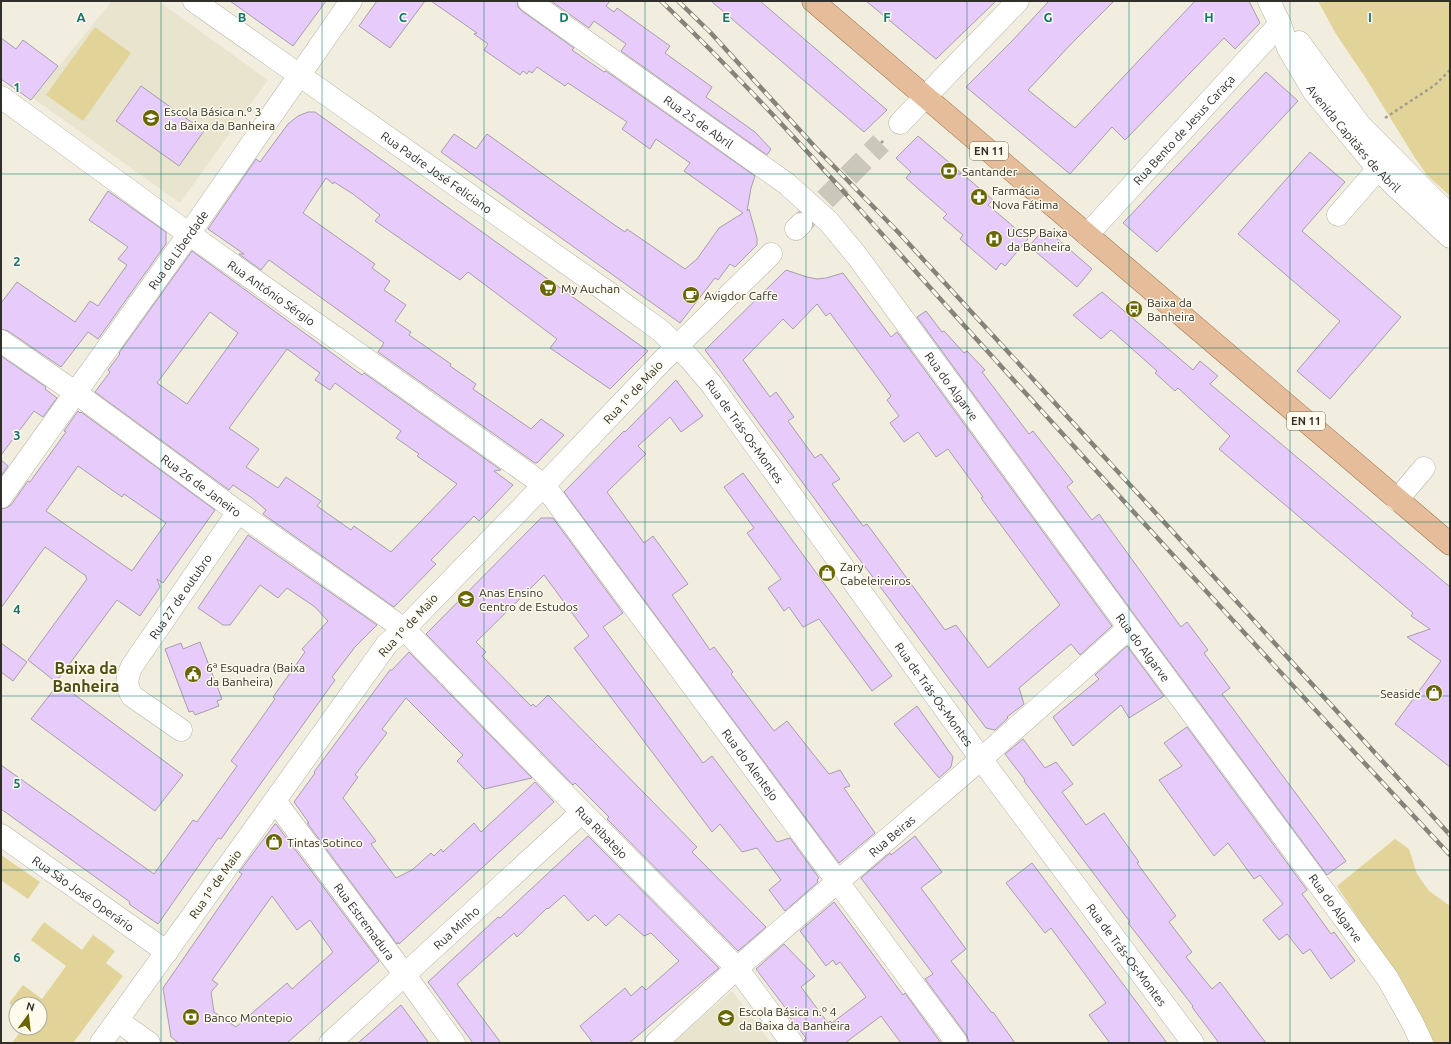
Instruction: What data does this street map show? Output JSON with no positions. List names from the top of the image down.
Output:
{
  "streets": {
    "main road": ["EN 11"],
    "street": [
      "Rua 25 de Abril",
      "Rua Bento de Jesus Caraça",
      "Avenida Capitães de Abril",
      "Rua Padre José Feliciano",
      "Rua da Liberdade",
      "Rua António Sérgio",
      "Rua do Algarve",
      "Rua 1º de Maio",
      "Rua de Trás-Os-Montes",
      "Rua 26 de Janeiro",
      "Rua 27 de outubro",
      "Rua do Alentejo",
      "Rua Ribatejo",
      "Rua Beiras",
      "Rua São José Operário",
      "Rua Estremadura",
      "Rua Minho"
    ]
  },
  "crossings": [
    ["Rua 25 de Abril", "Rua do Algarve"],
    ["Rua Bento de Jesus Caraça", "Avenida Capitães de Abril"],
    ["Rua Bento de Jesus Caraça", "EN 11"],
    ["Rua Padre José Feliciano", "Rua da Liberdade"],
    ["Rua Padre José Feliciano", "Rua 1º de Maio"],
    ["Rua Padre José Feliciano", "Rua de Trás-Os-Montes"],
    ["Rua da Liberdade", "Rua António Sérgio"],
    ["Rua da Liberdade", "Rua 26 de Janeiro"],
    ["Rua António Sérgio", "Rua 1º de Maio"],
    ["Rua António Sérgio", "Rua do Alentejo"],
    ["Rua do Algarve", "Rua Beiras"],
    ["Rua 1º de Maio", "Rua de Trás-Os-Montes"],
    ["Rua 1º de Maio", "Rua 26 de Janeiro"],
    ["Rua 1º de Maio", "Rua do Alentejo"],
    ["Rua 1º de Maio", "Rua Ribatejo"],
    ["Rua 1º de Maio", "Rua São José Operário"],
    ["Rua 1º de Maio", "Rua Estremadura"],
    ["Rua de Trás-Os-Montes", "Rua Beiras"],
    ["Rua 26 de Janeiro", "Rua 27 de outubro"],
    ["Rua 26 de Janeiro", "Rua Ribatejo"],
    ["Rua do Alentejo", "Rua Beiras"],
    ["Rua Ribatejo", "Rua Beiras"],
    ["Rua Ribatejo", "Rua Minho"],
    ["Rua Estremadura", "Rua Minho"]
  ],
  "districts": ["Baixa da Banheira"],
  "places": {
    "school or university": ["Escola Básica n.º 3 da Baixa da Banheira", "Anas Ensino Centro de Estudos", "Escola Básica n.º 4 da Baixa da Banheira"],
    "bank": ["Santander", "Banco Montepio"],
    "pharmacy": ["Farmácia Nova Fátima"],
    "hospital": ["UCSP Baixa da Banheira"],
    "supermarket": ["My Auchan"],
    "cafe": ["Avigdor Caffe"],
    "bus stop": ["Baixa da Banheira"],
    "shop": ["Zary Cabeleireiros", "Seaside", "Tintas Sotinco"],
    "public building": ["6ª Esquadra (Baixa da Banheira)"]
  },
  "north": "top",
  "grid": {
    "columns": [
      "A",
      "B",
      "C",
      "D",
      "E",
      "F",
      "G",
      "H",
      "I"
    ],
    "rows": [
      "1",
      "2",
      "3",
      "4",
      "5",
      "6"
    ]
  }
}
